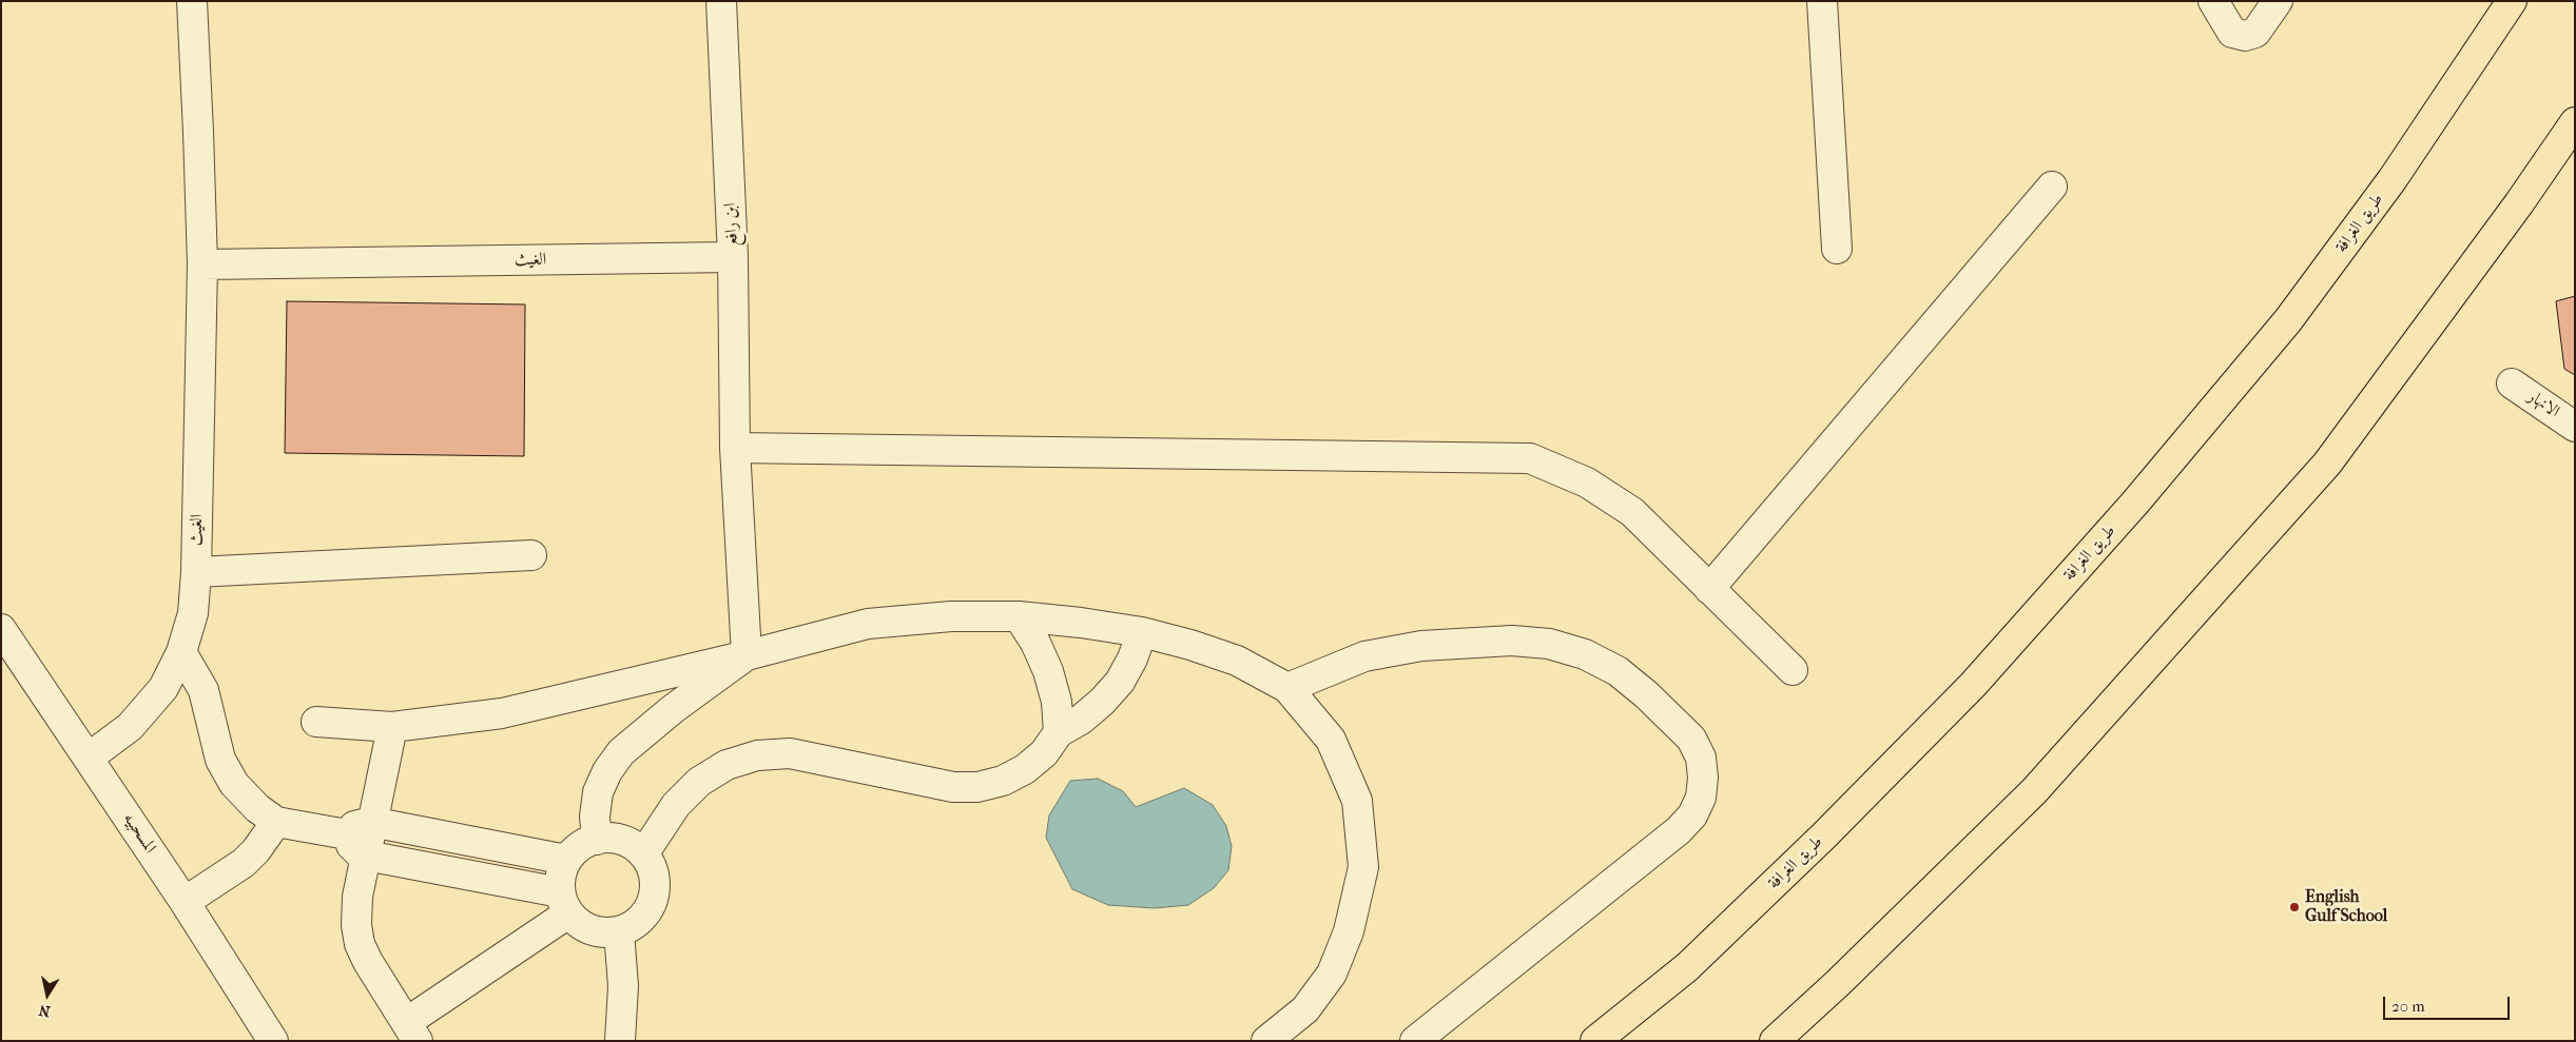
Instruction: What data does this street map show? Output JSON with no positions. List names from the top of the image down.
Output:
{
  "streets": {
    "highway": ["طريق الغرافة"],
    "street": [
      "ابن رافع",
      "الغيث",
      "الانهار",
      "المسحبيه"
    ]
  },
  "crossings": [
    ["ابن رافع", "الغيث"],
    ["الغيث", "المسحبيه"]
  ],
  "places": ["English Gulf School"],
  "scale_bar": "20 m",
  "north": "bottom"
}
